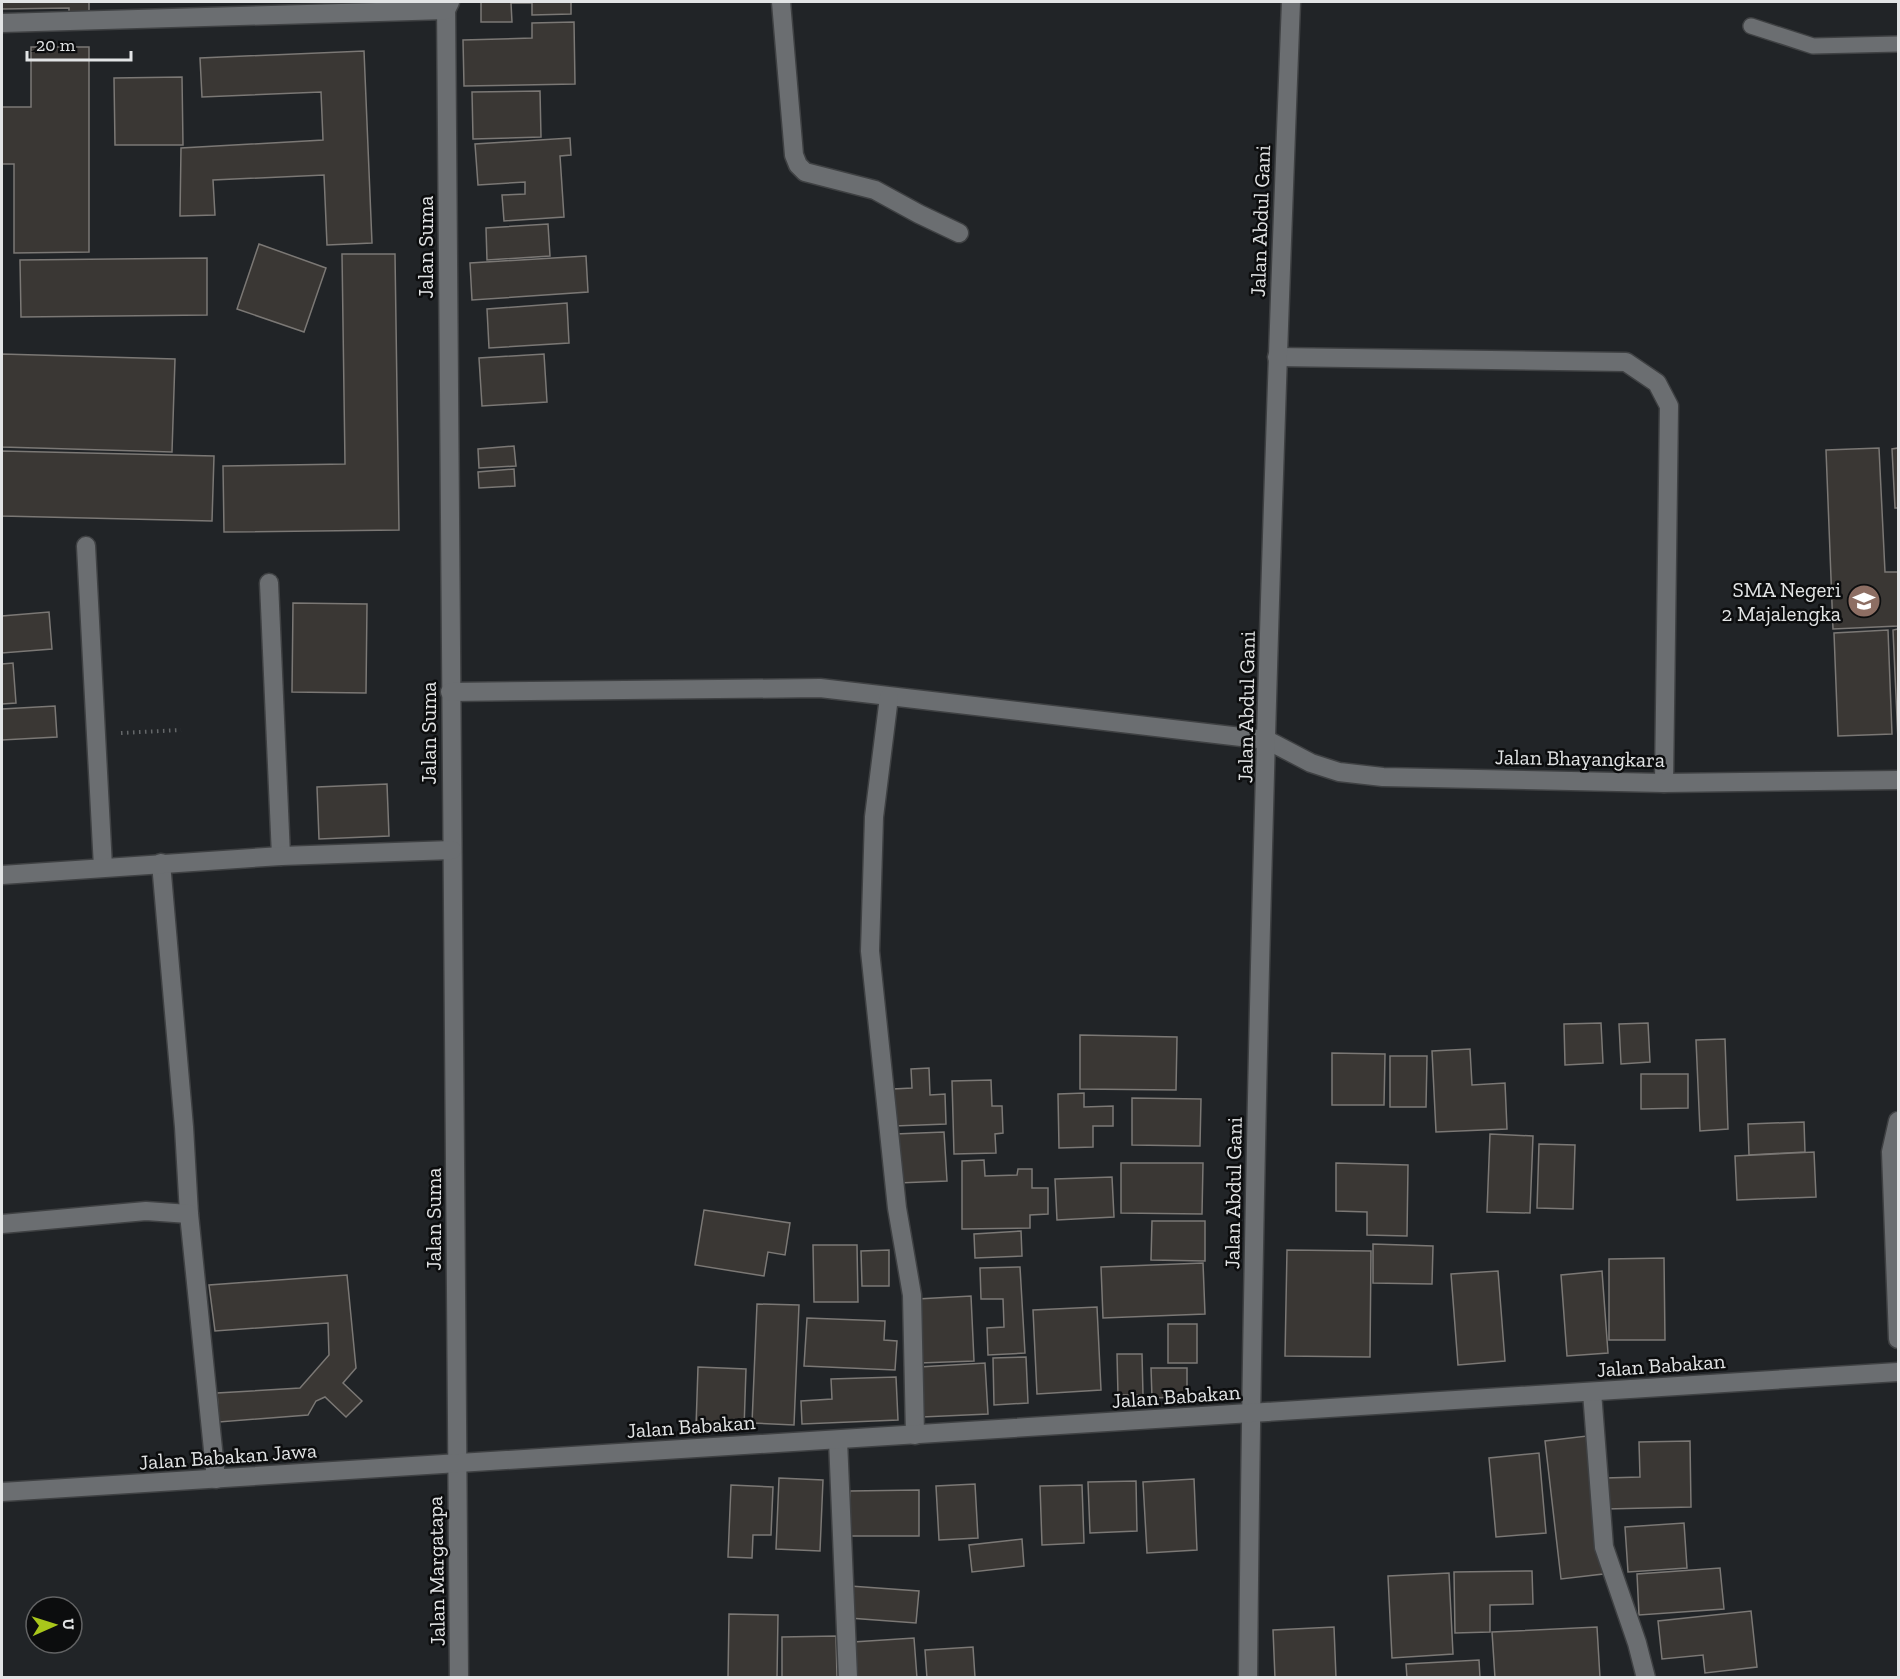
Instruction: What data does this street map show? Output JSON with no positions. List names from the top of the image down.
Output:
{
  "streets": {
    "street": [
      "Jalan Abdul Gani",
      "Jalan Suma",
      "Jalan Bhayangkara",
      "Jalan Babakan",
      "Jalan Babakan Jawa",
      "Jalan Margatapa"
    ]
  },
  "crossings": [
    ["Jalan Abdul Gani", "Jalan Bhayangkara"],
    ["Jalan Abdul Gani", "Jalan Babakan"],
    ["Jalan Suma", "Jalan Babakan"],
    ["Jalan Suma", "Jalan Babakan Jawa"],
    ["Jalan Suma", "Jalan Margatapa"],
    ["Jalan Babakan", "Jalan Babakan Jawa"],
    ["Jalan Babakan", "Jalan Margatapa"],
    ["Jalan Babakan Jawa", "Jalan Margatapa"]
  ],
  "places": {
    "school or university": ["SMA Negeri 2 Majalengka"]
  },
  "scale_bar": "20 m",
  "north": "right"
}
